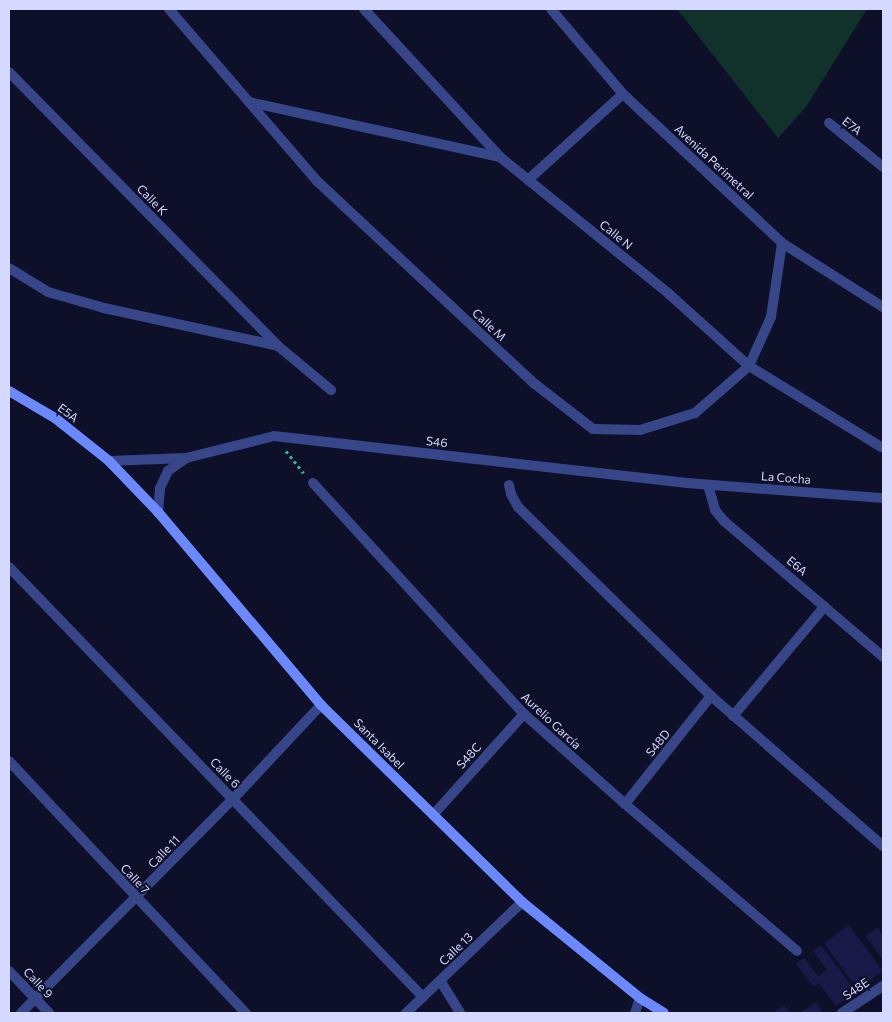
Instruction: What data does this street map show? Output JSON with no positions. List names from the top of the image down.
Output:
{
  "streets": {
    "street": [
      "E7A",
      "Avenida Perimetral",
      "Calle K",
      "Calle N",
      "Calle M",
      "E5A",
      "S46",
      "La Cocha",
      "E6A",
      "Aurelio García",
      "S48D",
      "Santa Isabel",
      "S48C",
      "Calle 6",
      "Calle 11",
      "Calle 7",
      "Calle 13",
      "Calle 9",
      "S48E"
    ]
  },
  "crossings": [
    ["Avenida Perimetral", "Calle M"],
    ["Calle N", "Calle M"],
    ["E5A", "S46"],
    ["E5A", "Santa Isabel"],
    ["S46", "La Cocha"],
    ["S46", "Santa Isabel"],
    ["La Cocha", "E6A"],
    ["Aurelio García", "S48D"],
    ["Aurelio García", "S48C"],
    ["Santa Isabel", "S48C"],
    ["Santa Isabel", "Calle 11"],
    ["Santa Isabel", "Calle 13"],
    ["Calle 6", "Calle 11"],
    ["Calle 6", "Calle 13"],
    ["Calle 11", "Calle 7"],
    ["Calle 11", "Calle 9"]
  ]
}
